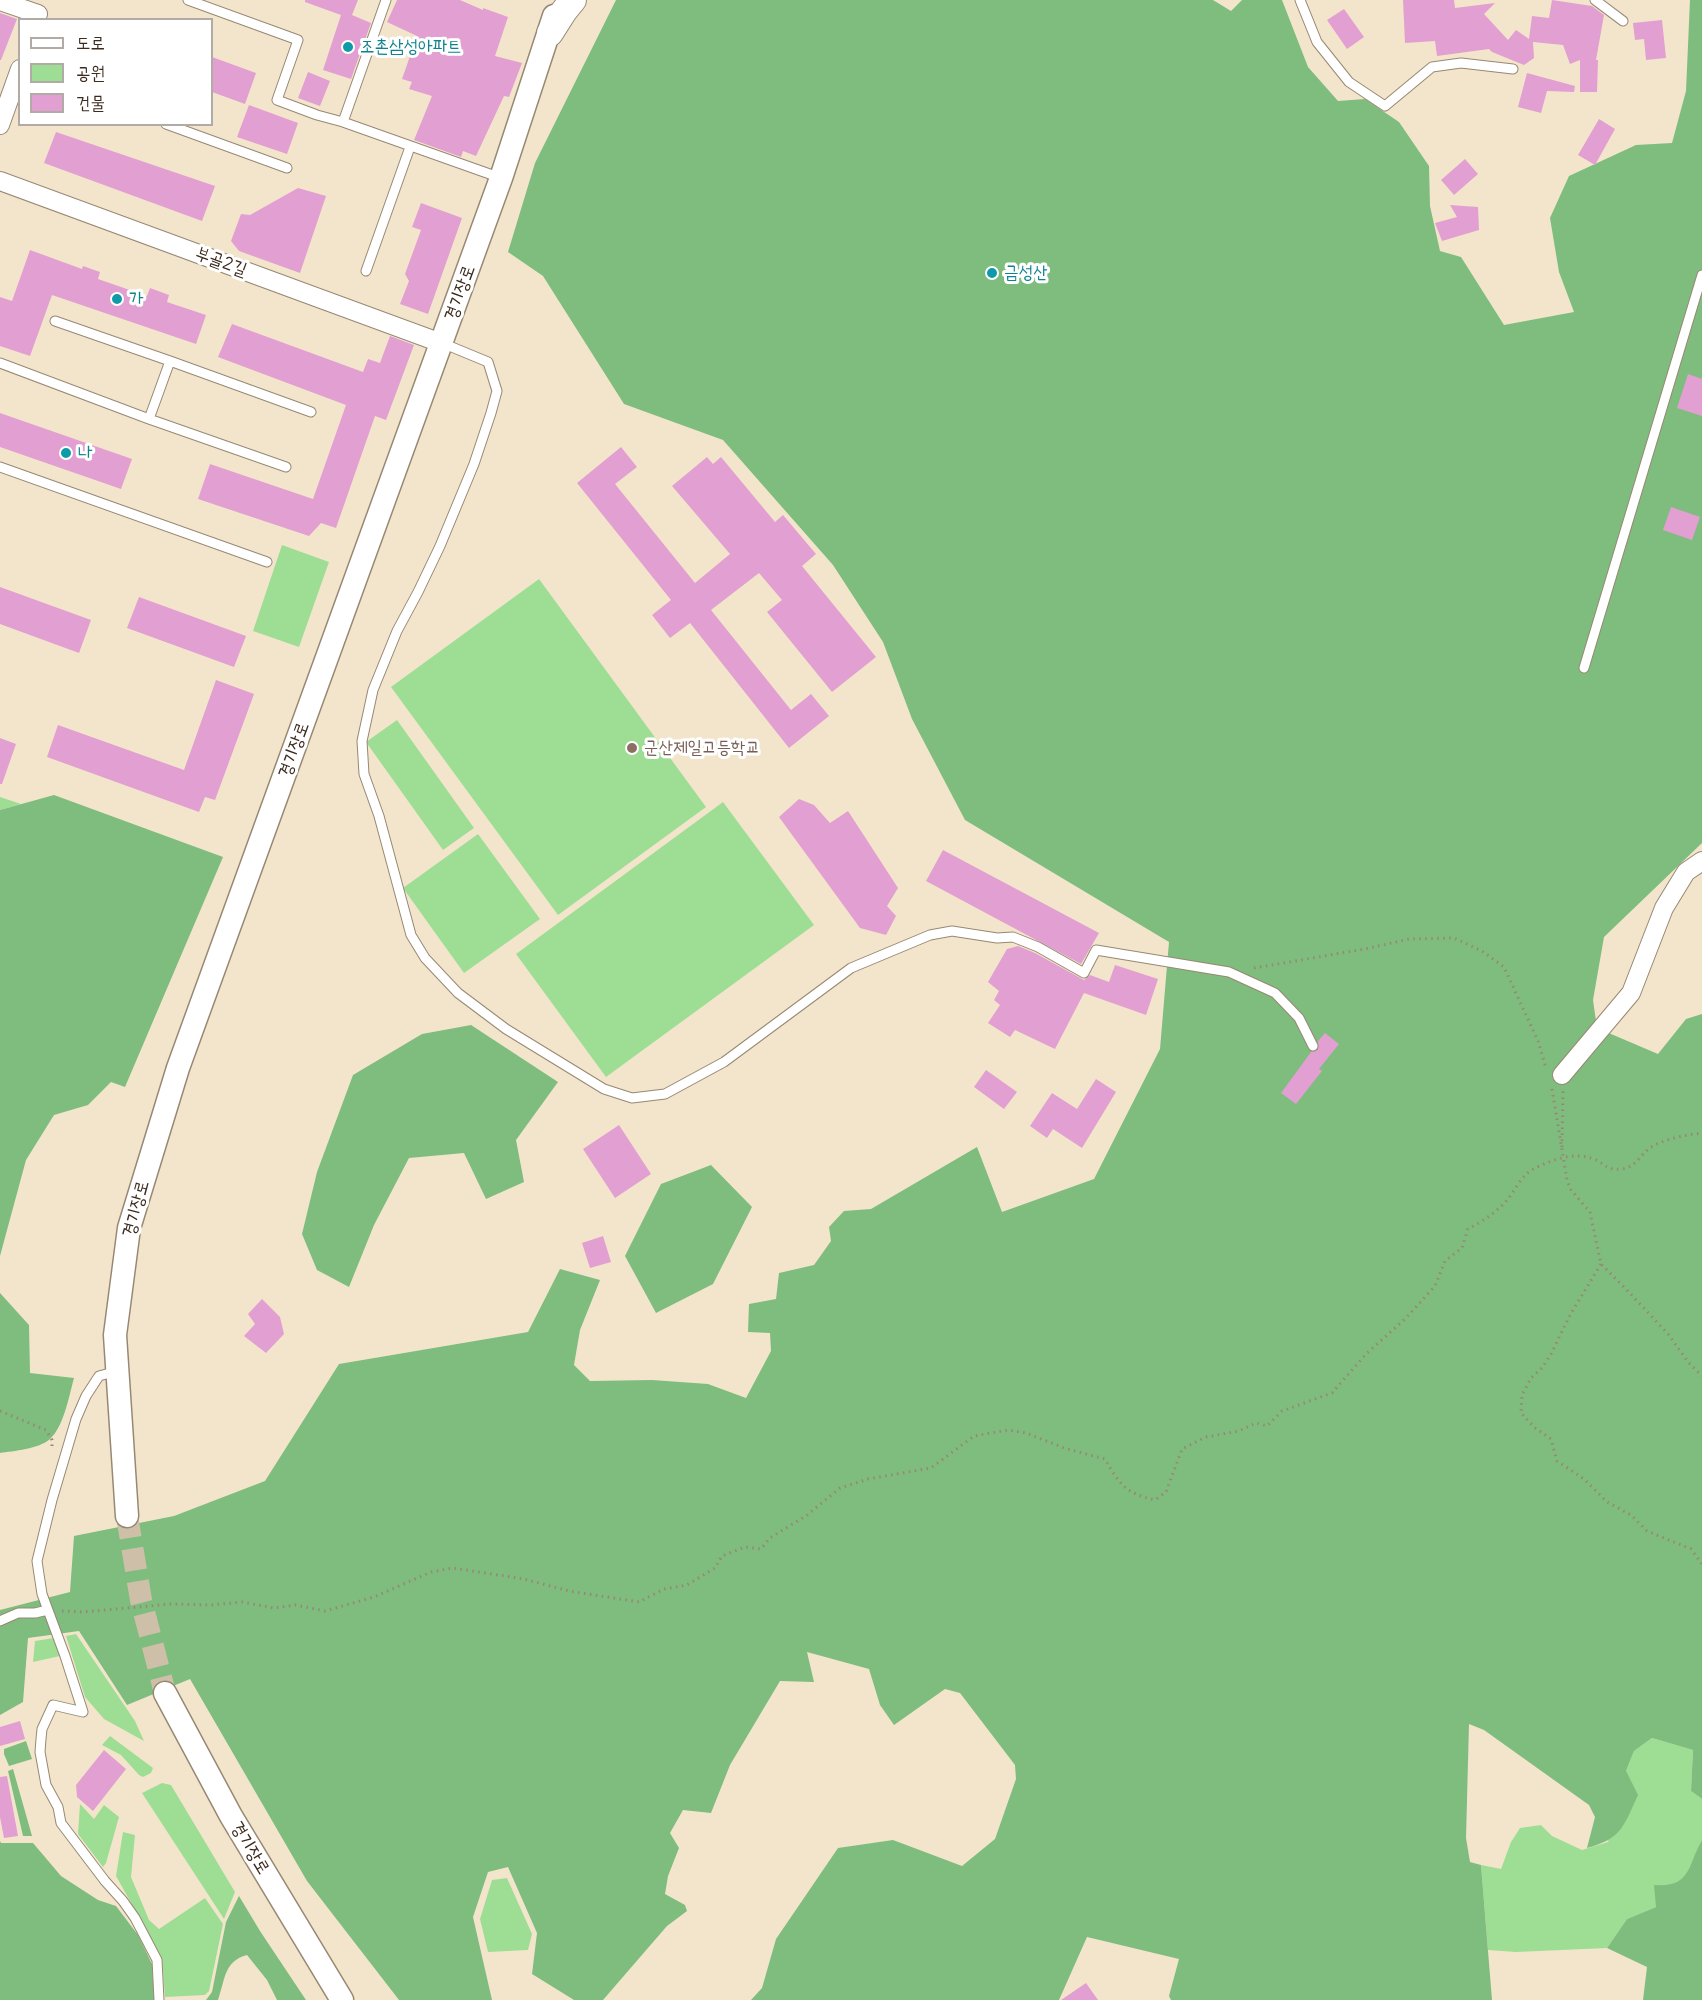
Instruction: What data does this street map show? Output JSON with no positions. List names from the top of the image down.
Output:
{
  "streets": {
    "street": ["부골2길", "경기장로"]
  },
  "crossings": [
    ["부골2길", "경기장로"]
  ],
  "places": [
    "조촌삼성아파트",
    "금성산",
    "가",
    "나",
    "군산제일고등학교"
  ],
  "legend": ["도로", "공원", "건물"]
}
